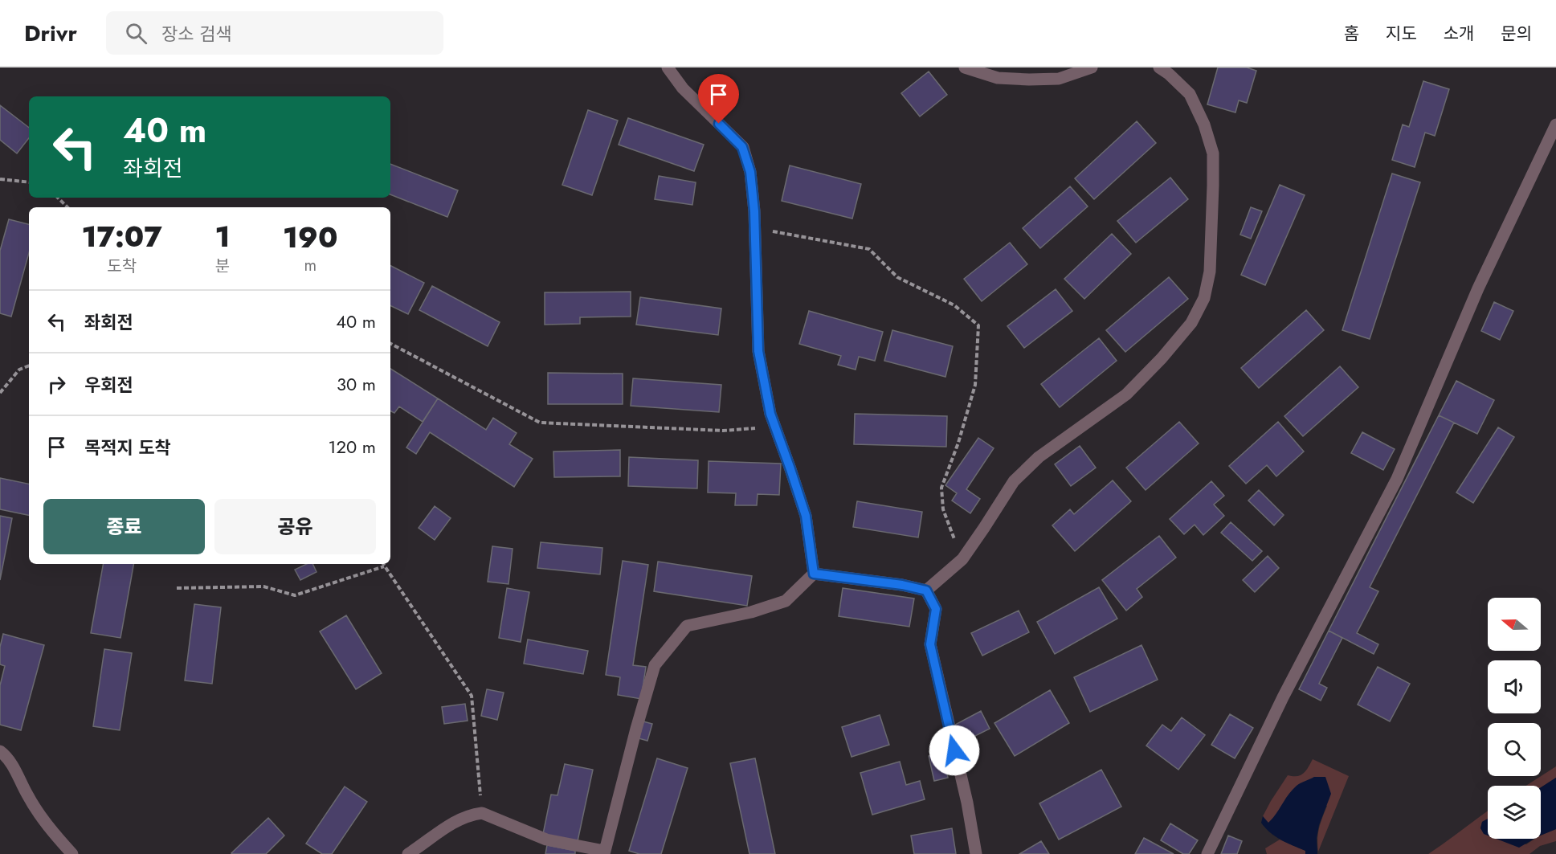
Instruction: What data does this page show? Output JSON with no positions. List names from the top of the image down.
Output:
{
  "north": "left",
  "page": {
    "header": "Drivr",
    "search": "장소 검색",
    "nav": [
      "홈",
      "지도",
      "소개",
      "문의"
    ],
    "turn": ["40 m", "좌회전"],
    "eta": [
      "17:07",
      "도착",
      "1",
      "분",
      "190",
      "m"
    ],
    "list": [
      {
        "name": "좌회전",
        "value": "40 m"
      },
      {
        "name": "우회전",
        "value": "30 m"
      },
      {
        "name": "목적지 도착",
        "value": "120 m"
      }
    ],
    "buttons": ["종료", "공유"]
  }
}
